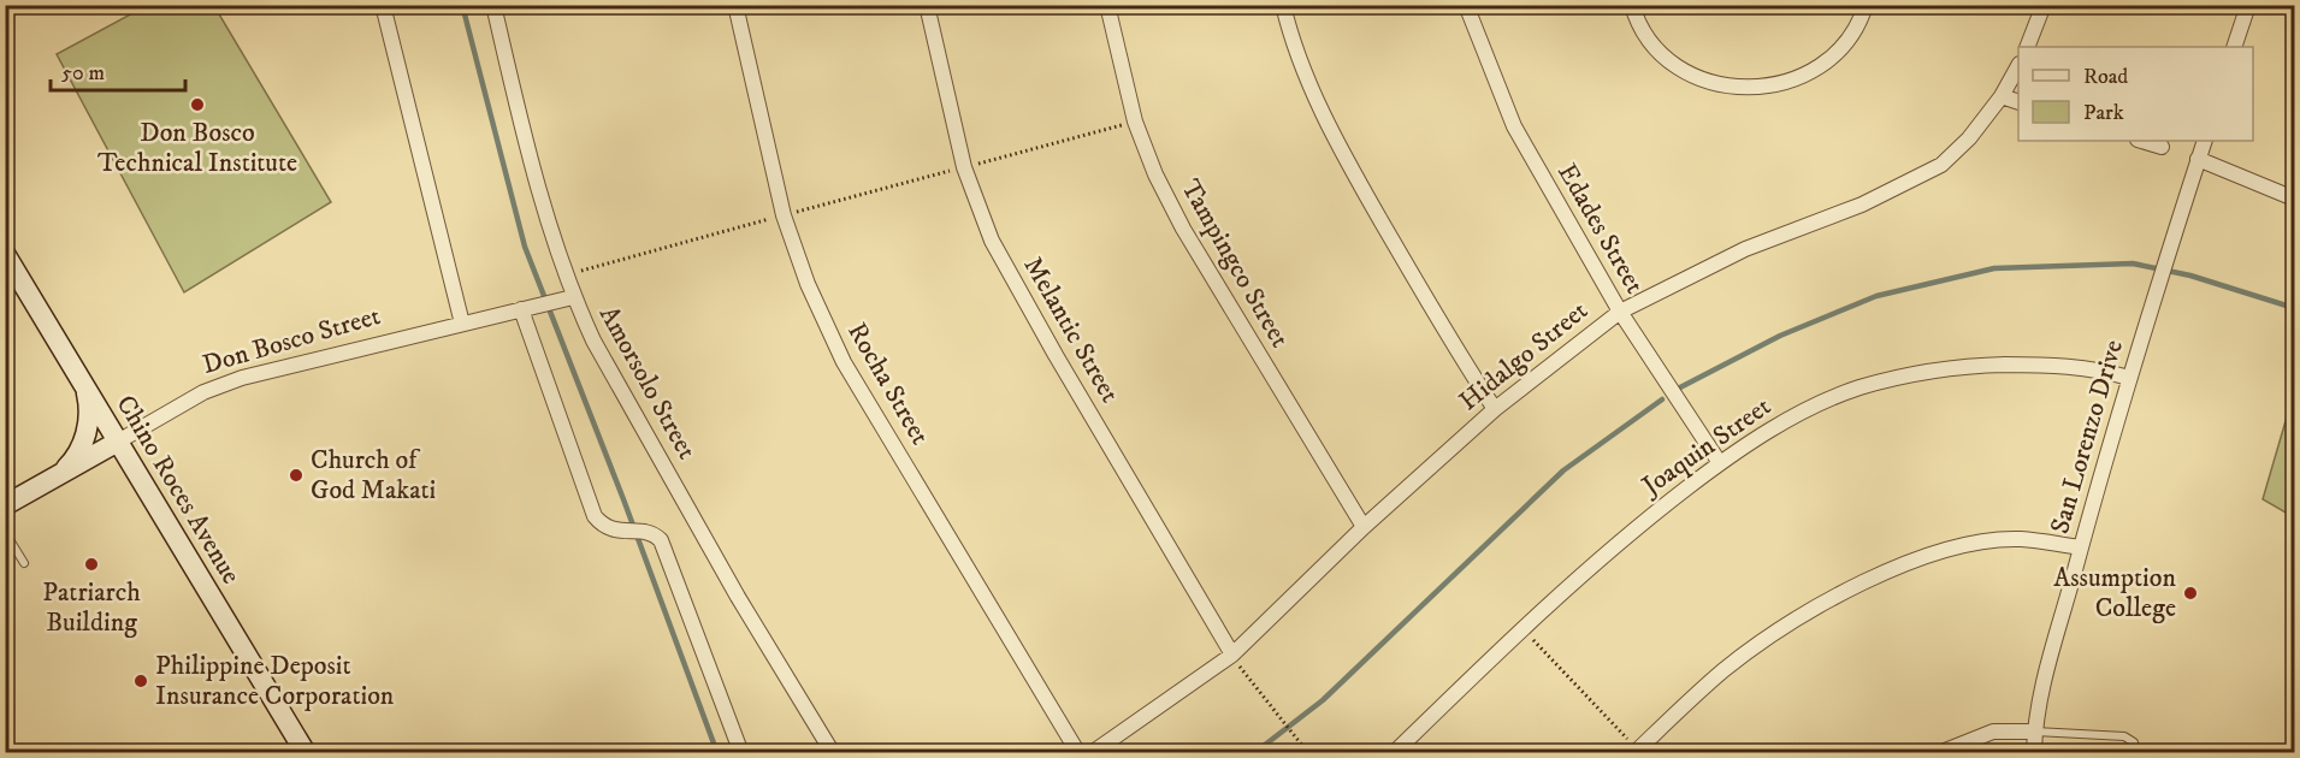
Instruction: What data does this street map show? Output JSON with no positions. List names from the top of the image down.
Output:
{
  "streets": {
    "main road": ["Don Bosco Street", "Chino Roces Avenue"],
    "street": [
      "Edades Street",
      "Tampingco Street",
      "Melantic Street",
      "Hidalgo Street",
      "Amorsolo Street",
      "Rocha Street",
      "San Lorenzo Drive",
      "Joaquin Street"
    ]
  },
  "crossings": [
    ["Edades Street", "Hidalgo Street"],
    ["Edades Street", "Joaquin Street"],
    ["Tampingco Street", "Hidalgo Street"],
    ["Melantic Street", "Hidalgo Street"],
    ["Don Bosco Street", "Amorsolo Street"],
    ["Don Bosco Street", "Chino Roces Avenue"],
    ["San Lorenzo Drive", "Joaquin Street"]
  ],
  "places": [
    "Don Bosco Technical Institute",
    "Church of God Makati",
    "Patriarch Building",
    "Assumption College",
    "Philippine Deposit Insurance Corporation"
  ],
  "legend": ["Road", "Park"],
  "scale_bar": "50 m"
}
